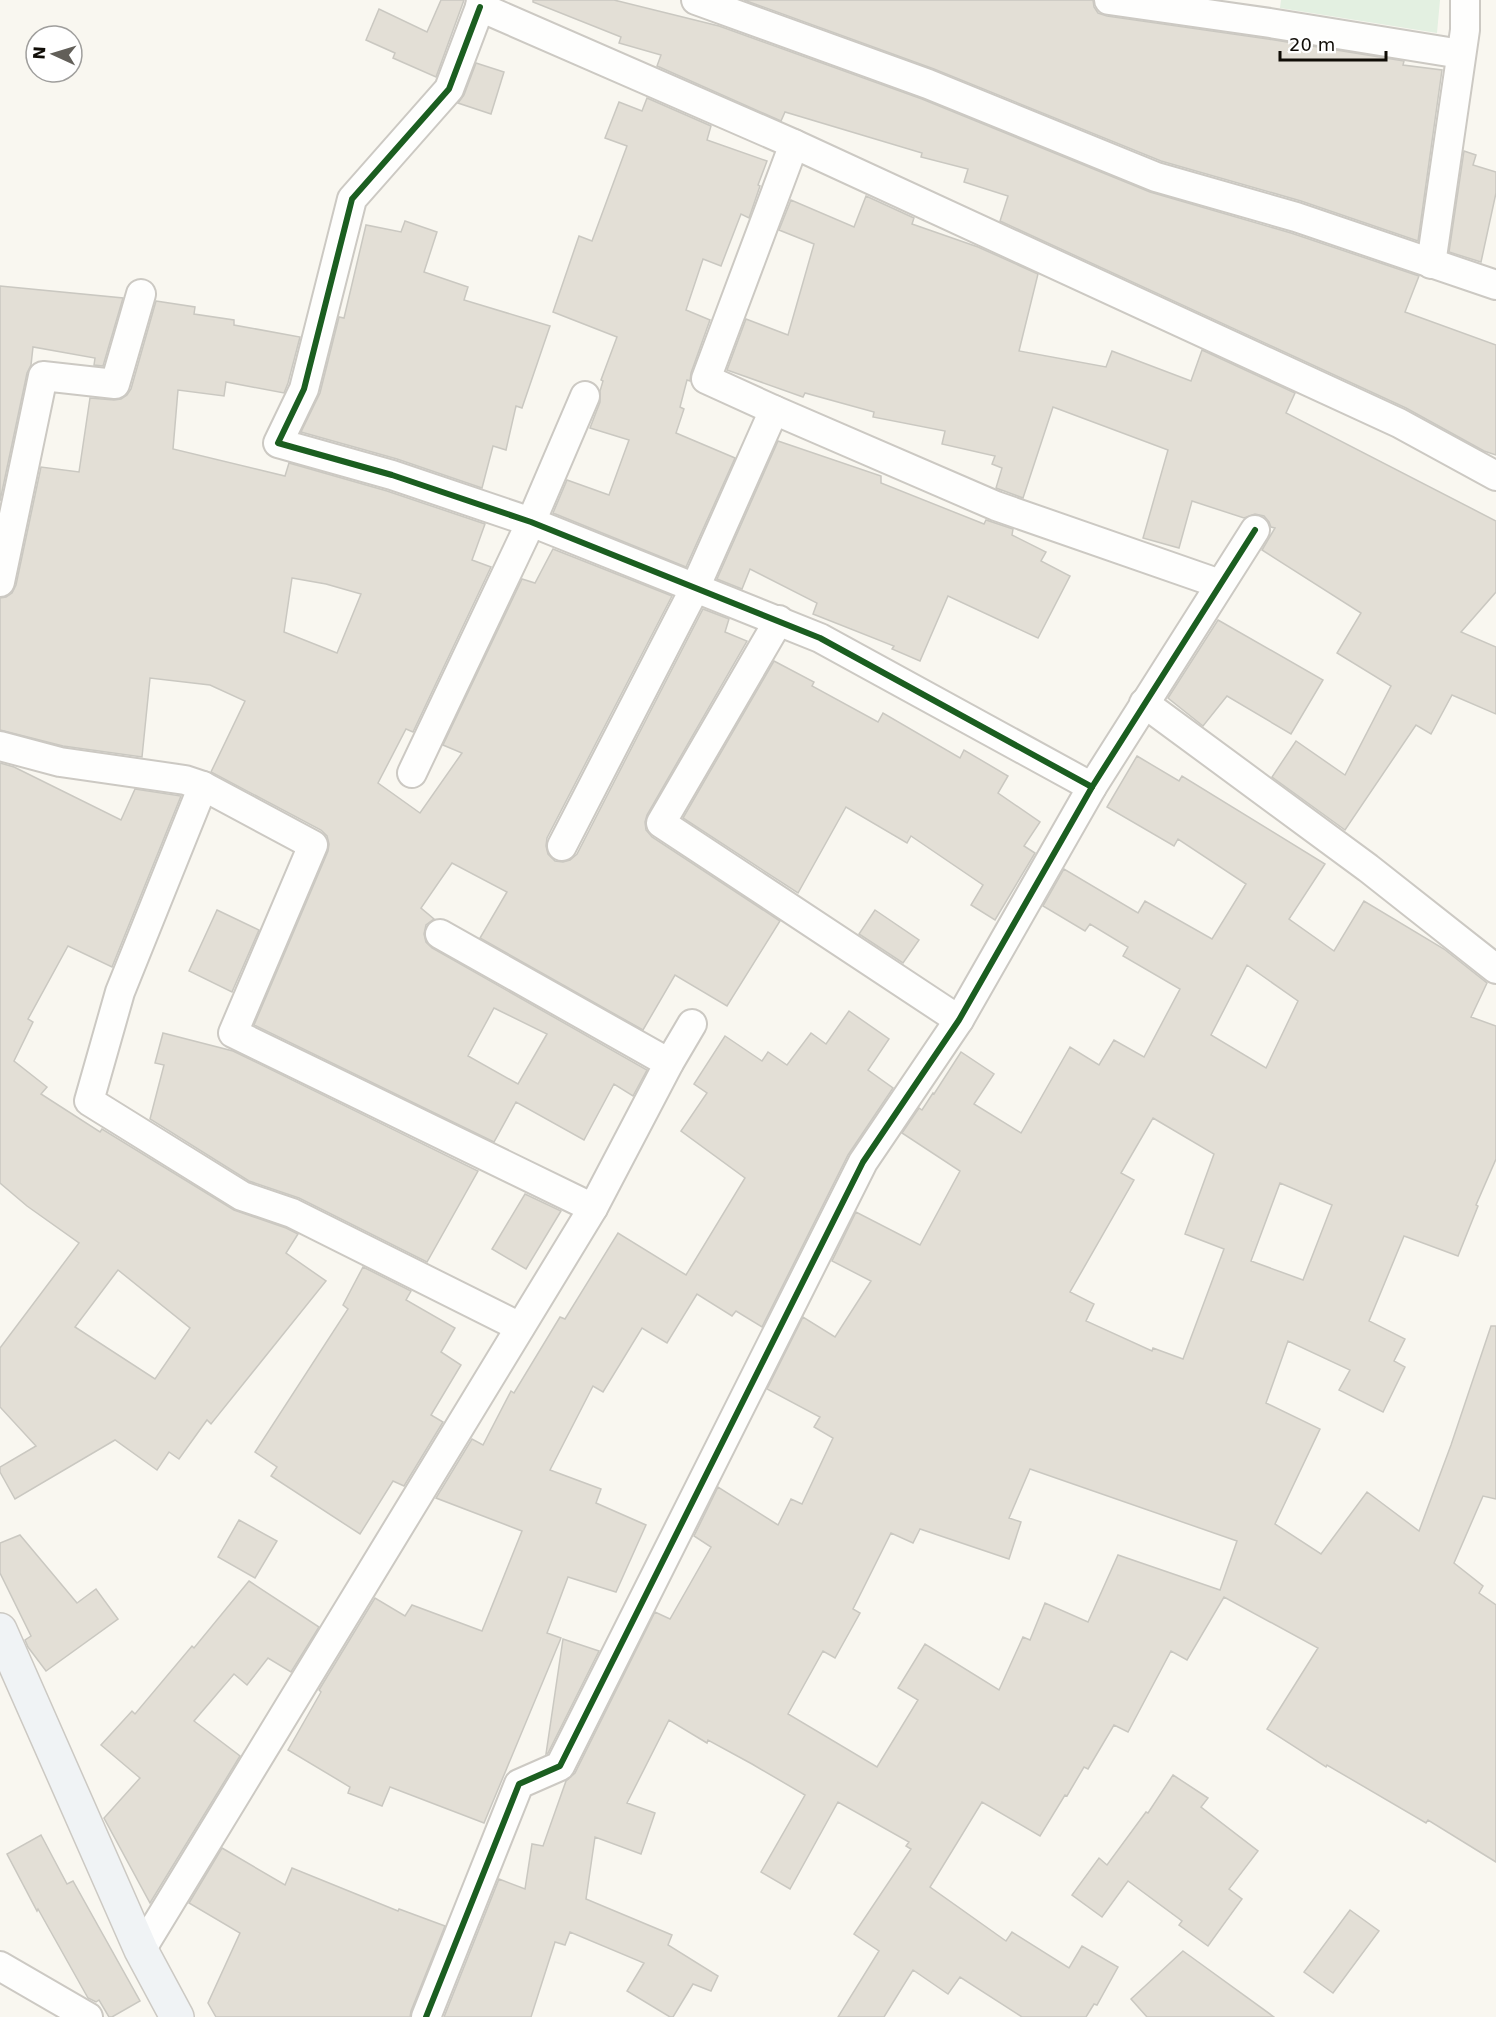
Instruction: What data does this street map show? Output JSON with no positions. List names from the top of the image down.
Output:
{
  "scale_bar": "20 m",
  "north": "left"
}
